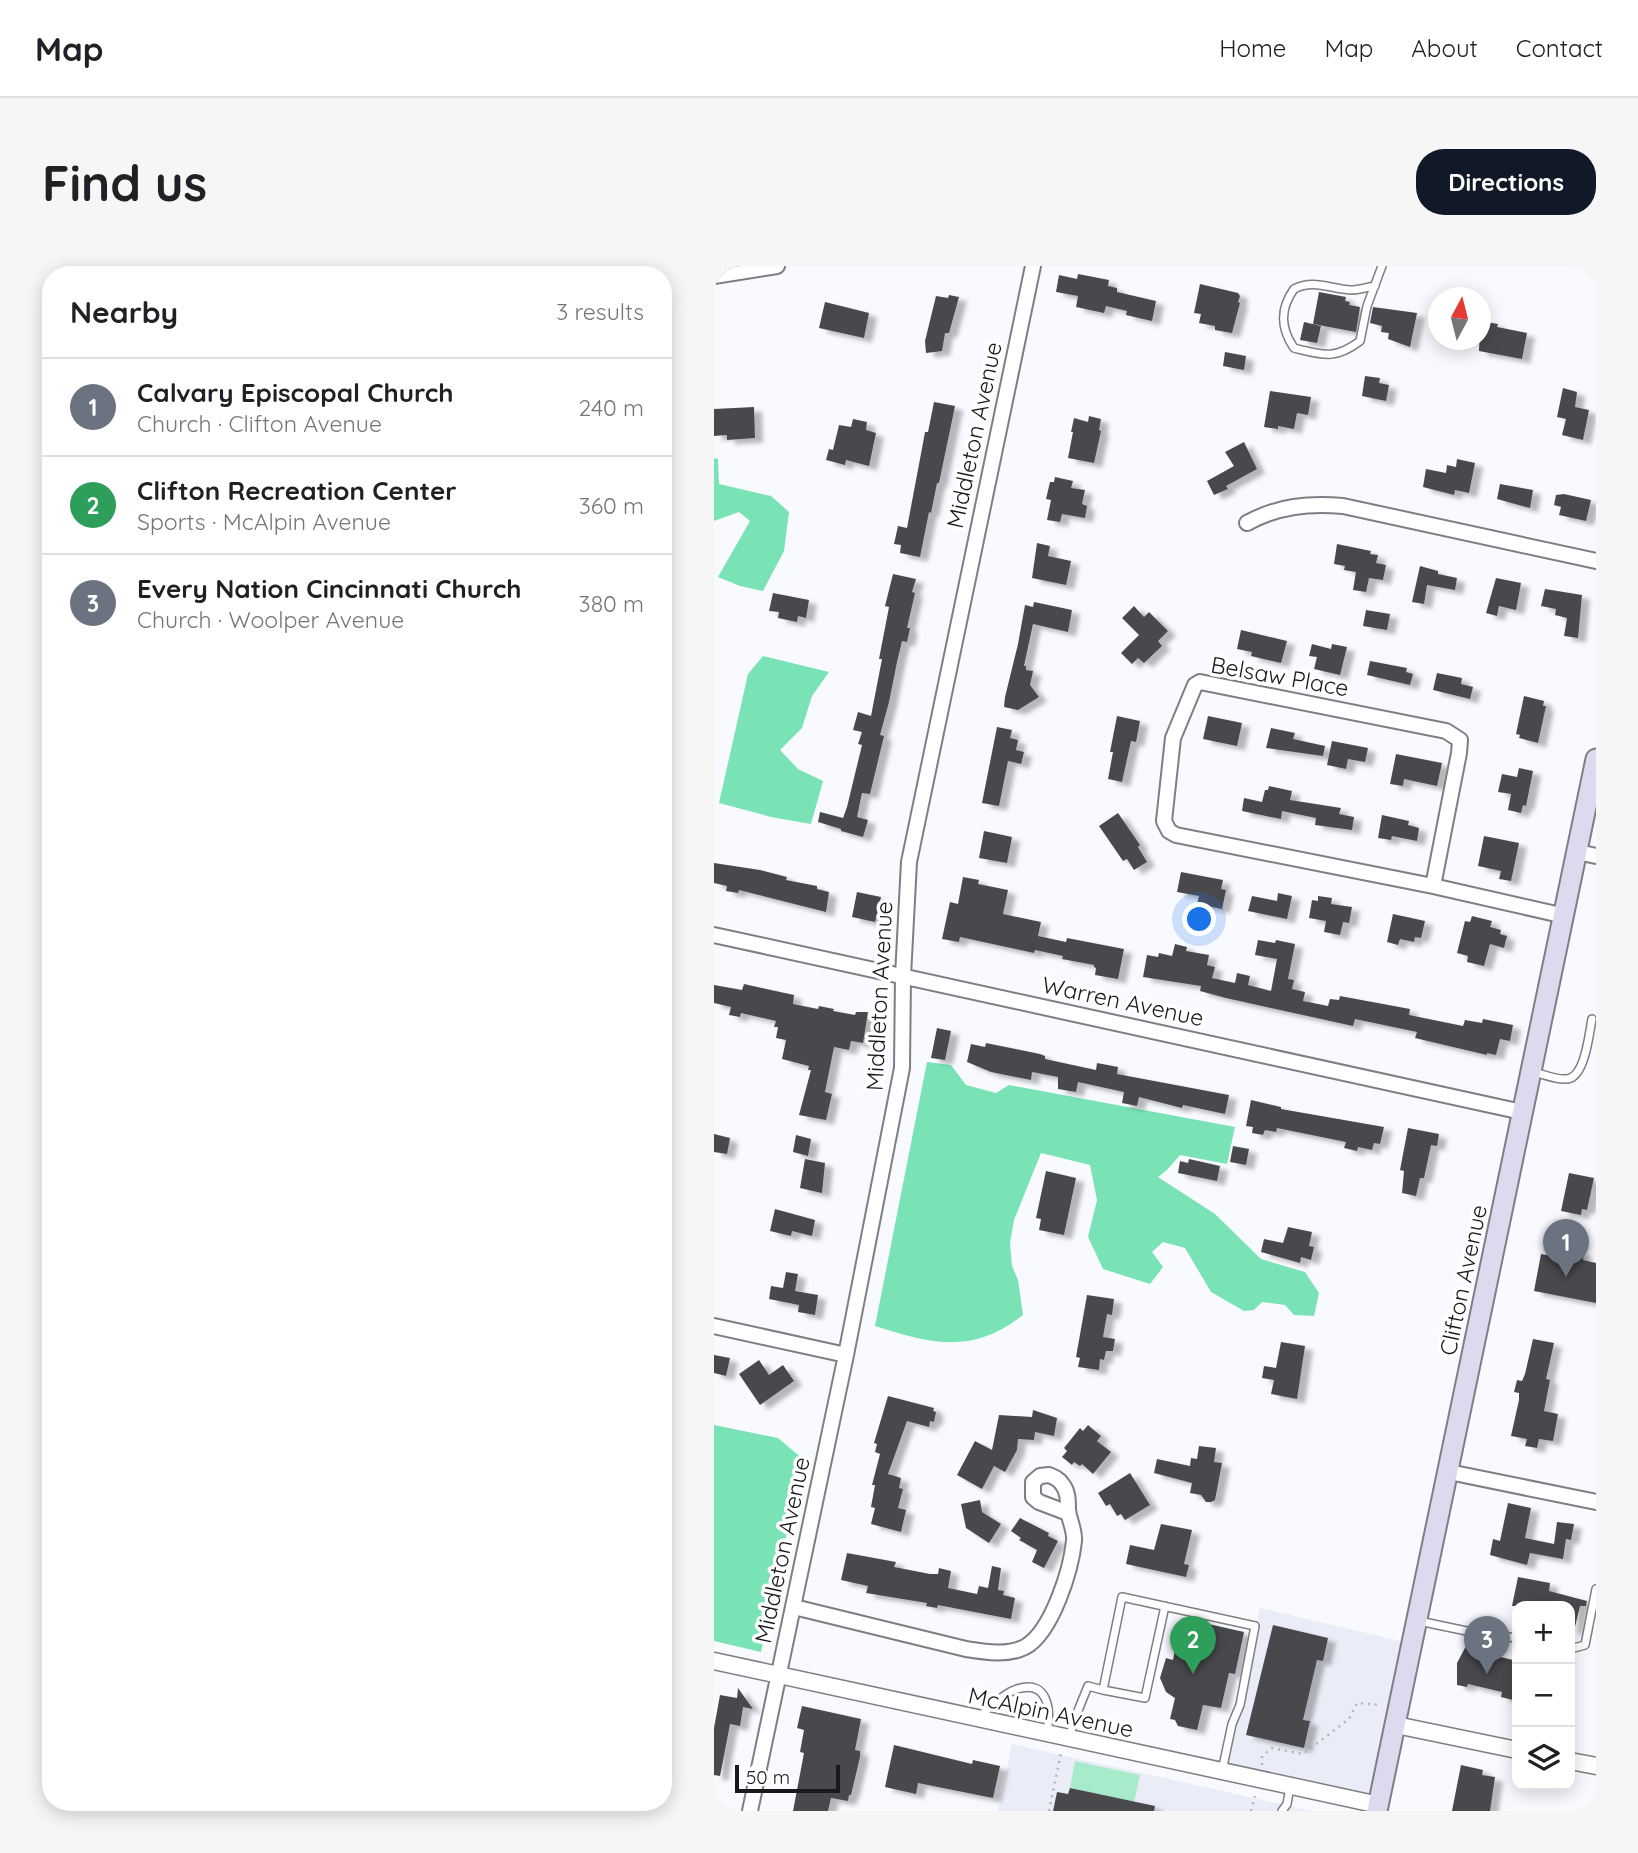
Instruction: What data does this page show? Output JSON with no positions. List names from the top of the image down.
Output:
{
  "streets": {
    "main road": ["Clifton Avenue"],
    "street": [
      "Middleton Avenue",
      "Belsaw Place",
      "Warren Avenue",
      "McAlpin Avenue"
    ]
  },
  "crossings": [
    ["Middleton Avenue", "Warren Avenue"],
    ["Middleton Avenue", "McAlpin Avenue"],
    ["Belsaw Place", "Clifton Avenue"],
    ["Warren Avenue", "Clifton Avenue"],
    ["Clifton Avenue", "McAlpin Avenue"]
  ],
  "scale_bar": "50 m",
  "north": "top",
  "page": {
    "header": "Map",
    "nav": [
      "Home",
      "Map",
      "About",
      "Contact"
    ],
    "buttons": "Directions",
    "title": "Find us",
    "heading": ["Nearby", "3 results"],
    "list": [
      {
        "mark": "1",
        "name": "Calvary Episcopal Church",
        "note": "Church · Clifton Avenue",
        "value": "240 m"
      },
      {
        "mark": "2",
        "name": "Clifton Recreation Center",
        "note": "Sports · McAlpin Avenue",
        "value": "360 m"
      },
      {
        "mark": "3",
        "name": "Every Nation Cincinnati Church",
        "note": "Church · Woolper Avenue",
        "value": "380 m"
      }
    ],
    "pins": ["1", "2", "3"],
    "map_buttons": ["+", "−"],
    "scale": "50 m"
  }
}
